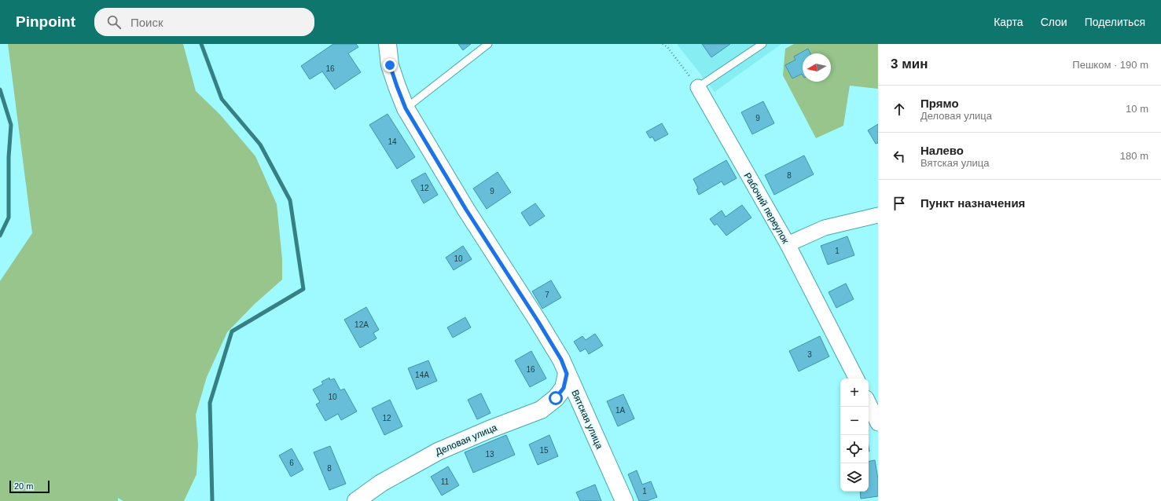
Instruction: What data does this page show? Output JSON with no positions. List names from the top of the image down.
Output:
{
  "streets": {
    "street": ["Рабочий переулок", "Вятская улица", "Деловая улица"]
  },
  "crossings": [
    ["Вятская улица", "Деловая улица"]
  ],
  "house_numbers": [
    "16",
    "9",
    "14",
    "8",
    "12",
    "9",
    "1",
    "10",
    "7",
    "12А",
    "3",
    "16",
    "14А",
    "10",
    "1А",
    "12",
    "15",
    "13",
    "6",
    "8",
    "11",
    "1"
  ],
  "scale_bar": "20 m",
  "north": "left",
  "page": {
    "header": "Pinpoint",
    "search": "Поиск",
    "nav": ["Карта", "Слои", "Поделиться"],
    "heading": ["3 мин", "Пешком · 190 m"],
    "list": [
      ["Прямо", "Деловая улица", "10 m"],
      ["Налево", "Вятская улица", "180 m"],
      "Пункт назначения"
    ],
    "map_buttons": ["+", "−"],
    "scale": "20 m"
  }
}
